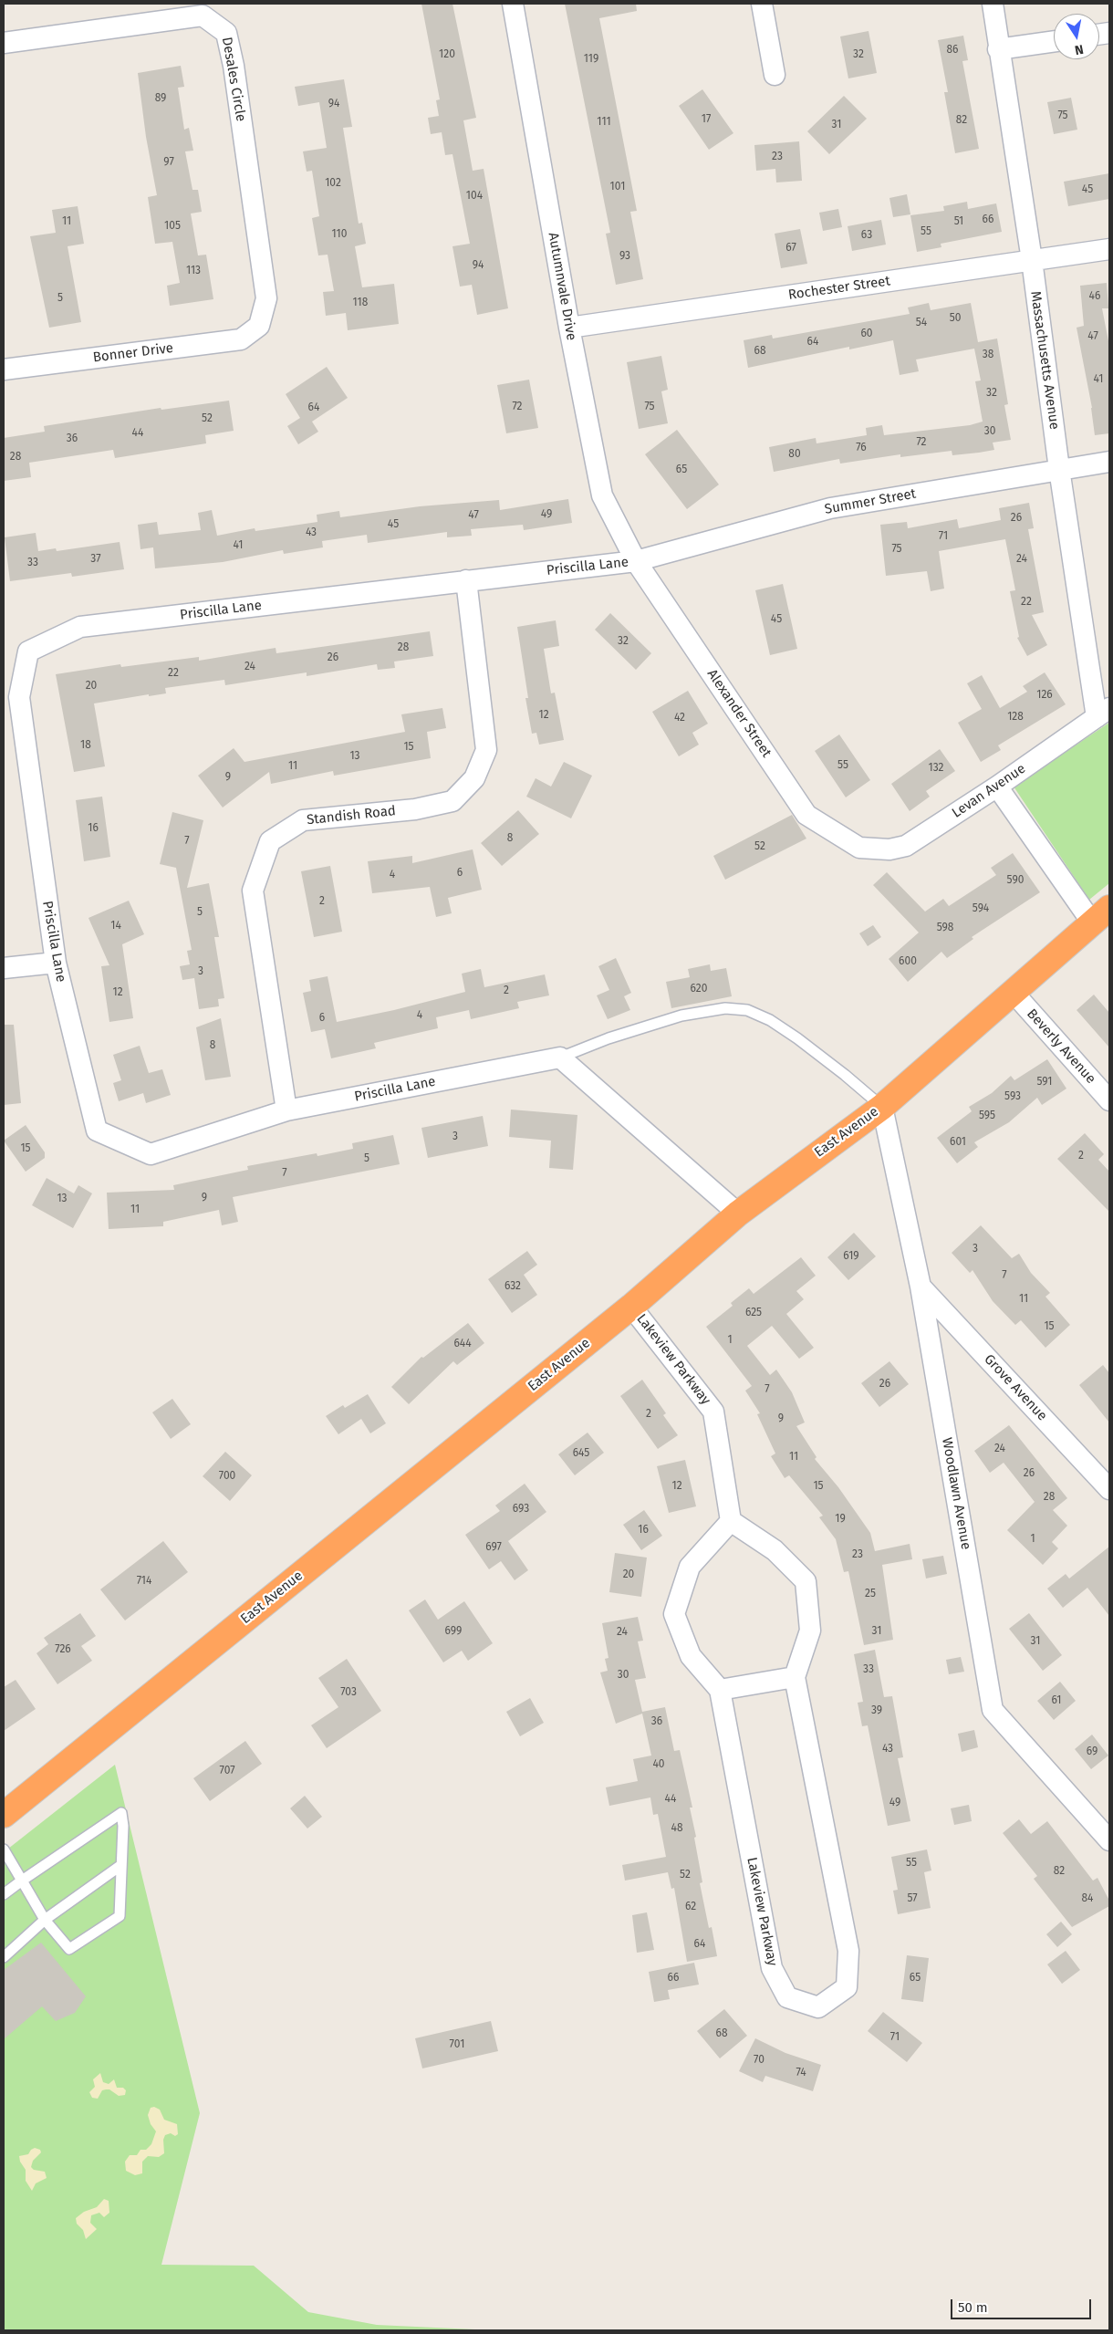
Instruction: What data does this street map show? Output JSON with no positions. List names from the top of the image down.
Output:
{
  "streets": {
    "highway": ["East Avenue"],
    "street": [
      "Desales Circle",
      "Autumnvale Drive",
      "Rochester Street",
      "Bonner Drive",
      "Massachusetts Avenue",
      "Summer Street",
      "Priscilla Lane",
      "Alexander Street",
      "Levan Avenue",
      "Standish Road",
      "Beverly Avenue",
      "Lakeview Parkway",
      "Grove Avenue",
      "Woodlawn Avenue"
    ]
  },
  "crossings": [
    ["Desales Circle", "Bonner Drive"],
    ["Autumnvale Drive", "Rochester Street"],
    ["Autumnvale Drive", "Summer Street"],
    ["Autumnvale Drive", "Priscilla Lane"],
    ["Autumnvale Drive", "Alexander Street"],
    ["Rochester Street", "Massachusetts Avenue"],
    ["Massachusetts Avenue", "Summer Street"],
    ["Massachusetts Avenue", "Levan Avenue"],
    ["Summer Street", "Priscilla Lane"],
    ["Summer Street", "Alexander Street"],
    ["Priscilla Lane", "Alexander Street"],
    ["Priscilla Lane", "Standish Road"],
    ["Alexander Street", "Levan Avenue"],
    ["Beverly Avenue", "East Avenue"],
    ["East Avenue", "Lakeview Parkway"],
    ["East Avenue", "Woodlawn Avenue"],
    ["Grove Avenue", "Woodlawn Avenue"]
  ],
  "house_numbers": [
    "86",
    "120",
    "32",
    "119",
    "89",
    "94",
    "75",
    "17",
    "82",
    "111",
    "31",
    "23",
    "97",
    "102",
    "101",
    "45",
    "104",
    "66",
    "11",
    "51",
    "105",
    "55",
    "110",
    "63",
    "67",
    "93",
    "94",
    "113",
    "46",
    "5",
    "118",
    "50",
    "54",
    "60",
    "47",
    "64",
    "68",
    "38",
    "41",
    "32",
    "72",
    "75",
    "64",
    "52",
    "30",
    "44",
    "36",
    "72",
    "76",
    "80",
    "28",
    "65",
    "49",
    "47",
    "26",
    "45",
    "43",
    "71",
    "41",
    "75",
    "37",
    "24",
    "33",
    "22",
    "45",
    "32",
    "28",
    "26",
    "24",
    "22",
    "20",
    "126",
    "12",
    "128",
    "42",
    "18",
    "15",
    "13",
    "55",
    "11",
    "132",
    "9",
    "16",
    "8",
    "7",
    "52",
    "6",
    "4",
    "590",
    "2",
    "594",
    "5",
    "14",
    "598",
    "600",
    "3",
    "620",
    "2",
    "12",
    "4",
    "6",
    "8",
    "591",
    "593",
    "595",
    "3",
    "601",
    "15",
    "2",
    "5",
    "7",
    "9",
    "13",
    "11",
    "3",
    "619",
    "7",
    "632",
    "11",
    "625",
    "15",
    "1",
    "644",
    "26",
    "7",
    "2",
    "9",
    "24",
    "645",
    "11",
    "26",
    "700",
    "12",
    "15",
    "28",
    "693",
    "19",
    "16",
    "1",
    "697",
    "23",
    "20",
    "714",
    "25",
    "699",
    "31",
    "24",
    "31",
    "726",
    "33",
    "30",
    "703",
    "61",
    "39",
    "36",
    "43",
    "69",
    "40",
    "707",
    "44",
    "49",
    "48",
    "55",
    "82",
    "52",
    "57",
    "84",
    "62",
    "64",
    "66",
    "65",
    "68",
    "71",
    "701",
    "70",
    "74"
  ],
  "scale_bar": "50 m",
  "north": "bottom"
}
